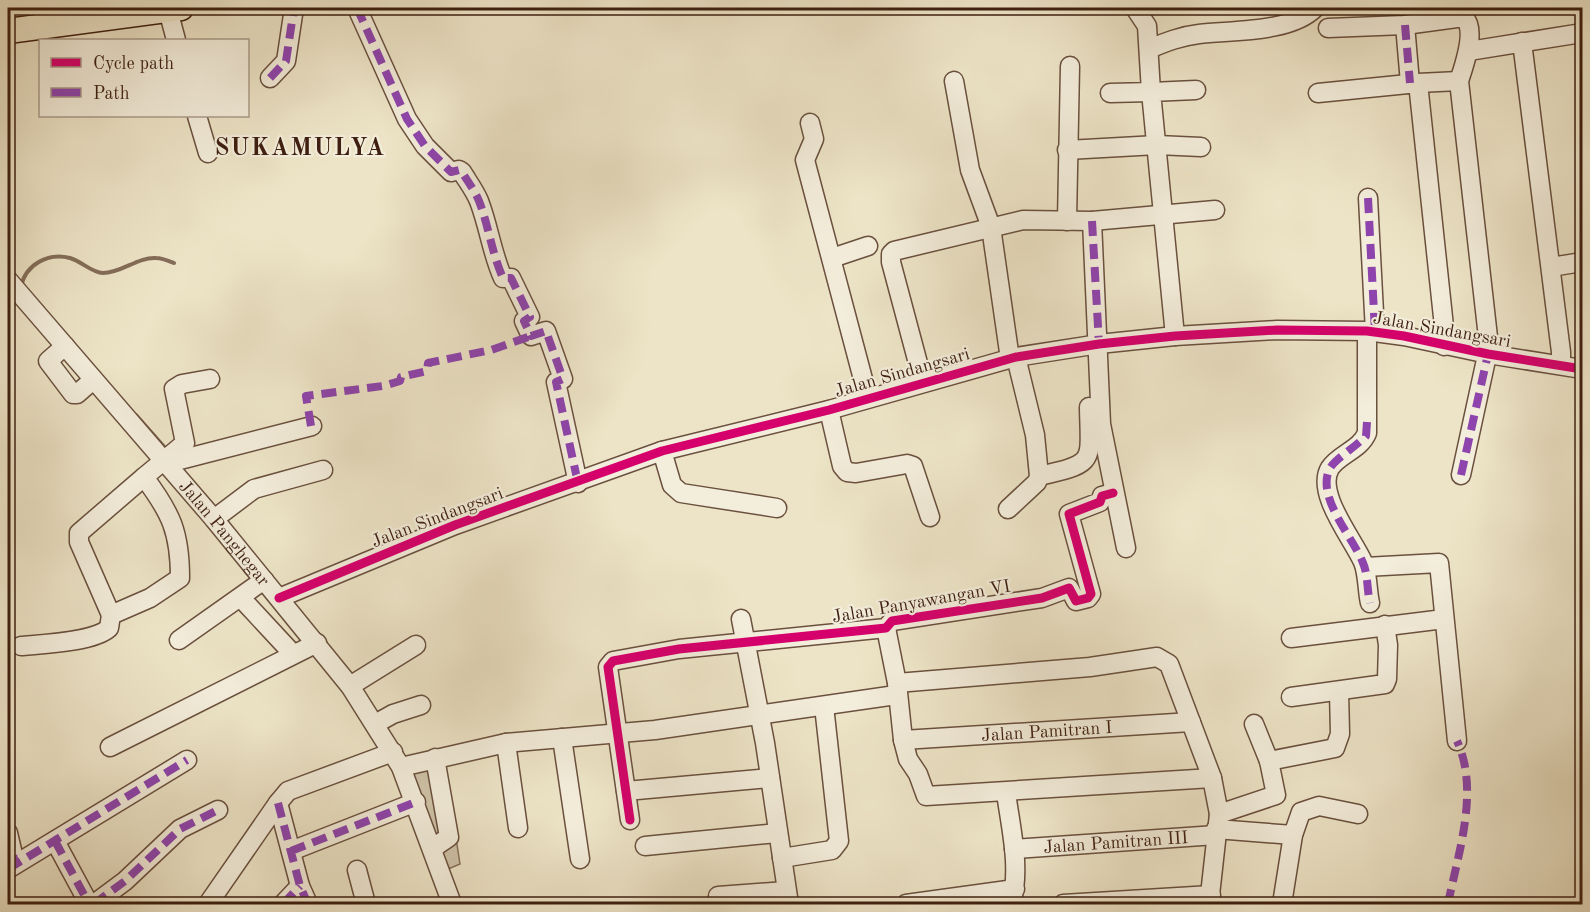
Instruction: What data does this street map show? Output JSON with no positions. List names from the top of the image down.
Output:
{
  "streets": {
    "street": [
      "Jalan Sindangsari",
      "Jalan Panghegar",
      "Jalan Panyawangan VI",
      "Jalan Pamitran I",
      "Jalan Pamitran III"
    ]
  },
  "crossings": [
    ["Jalan Sindangsari", "Jalan Panghegar"]
  ],
  "districts": ["SUKAMULYA"],
  "legend": ["Cycle path", "Path"]
}
